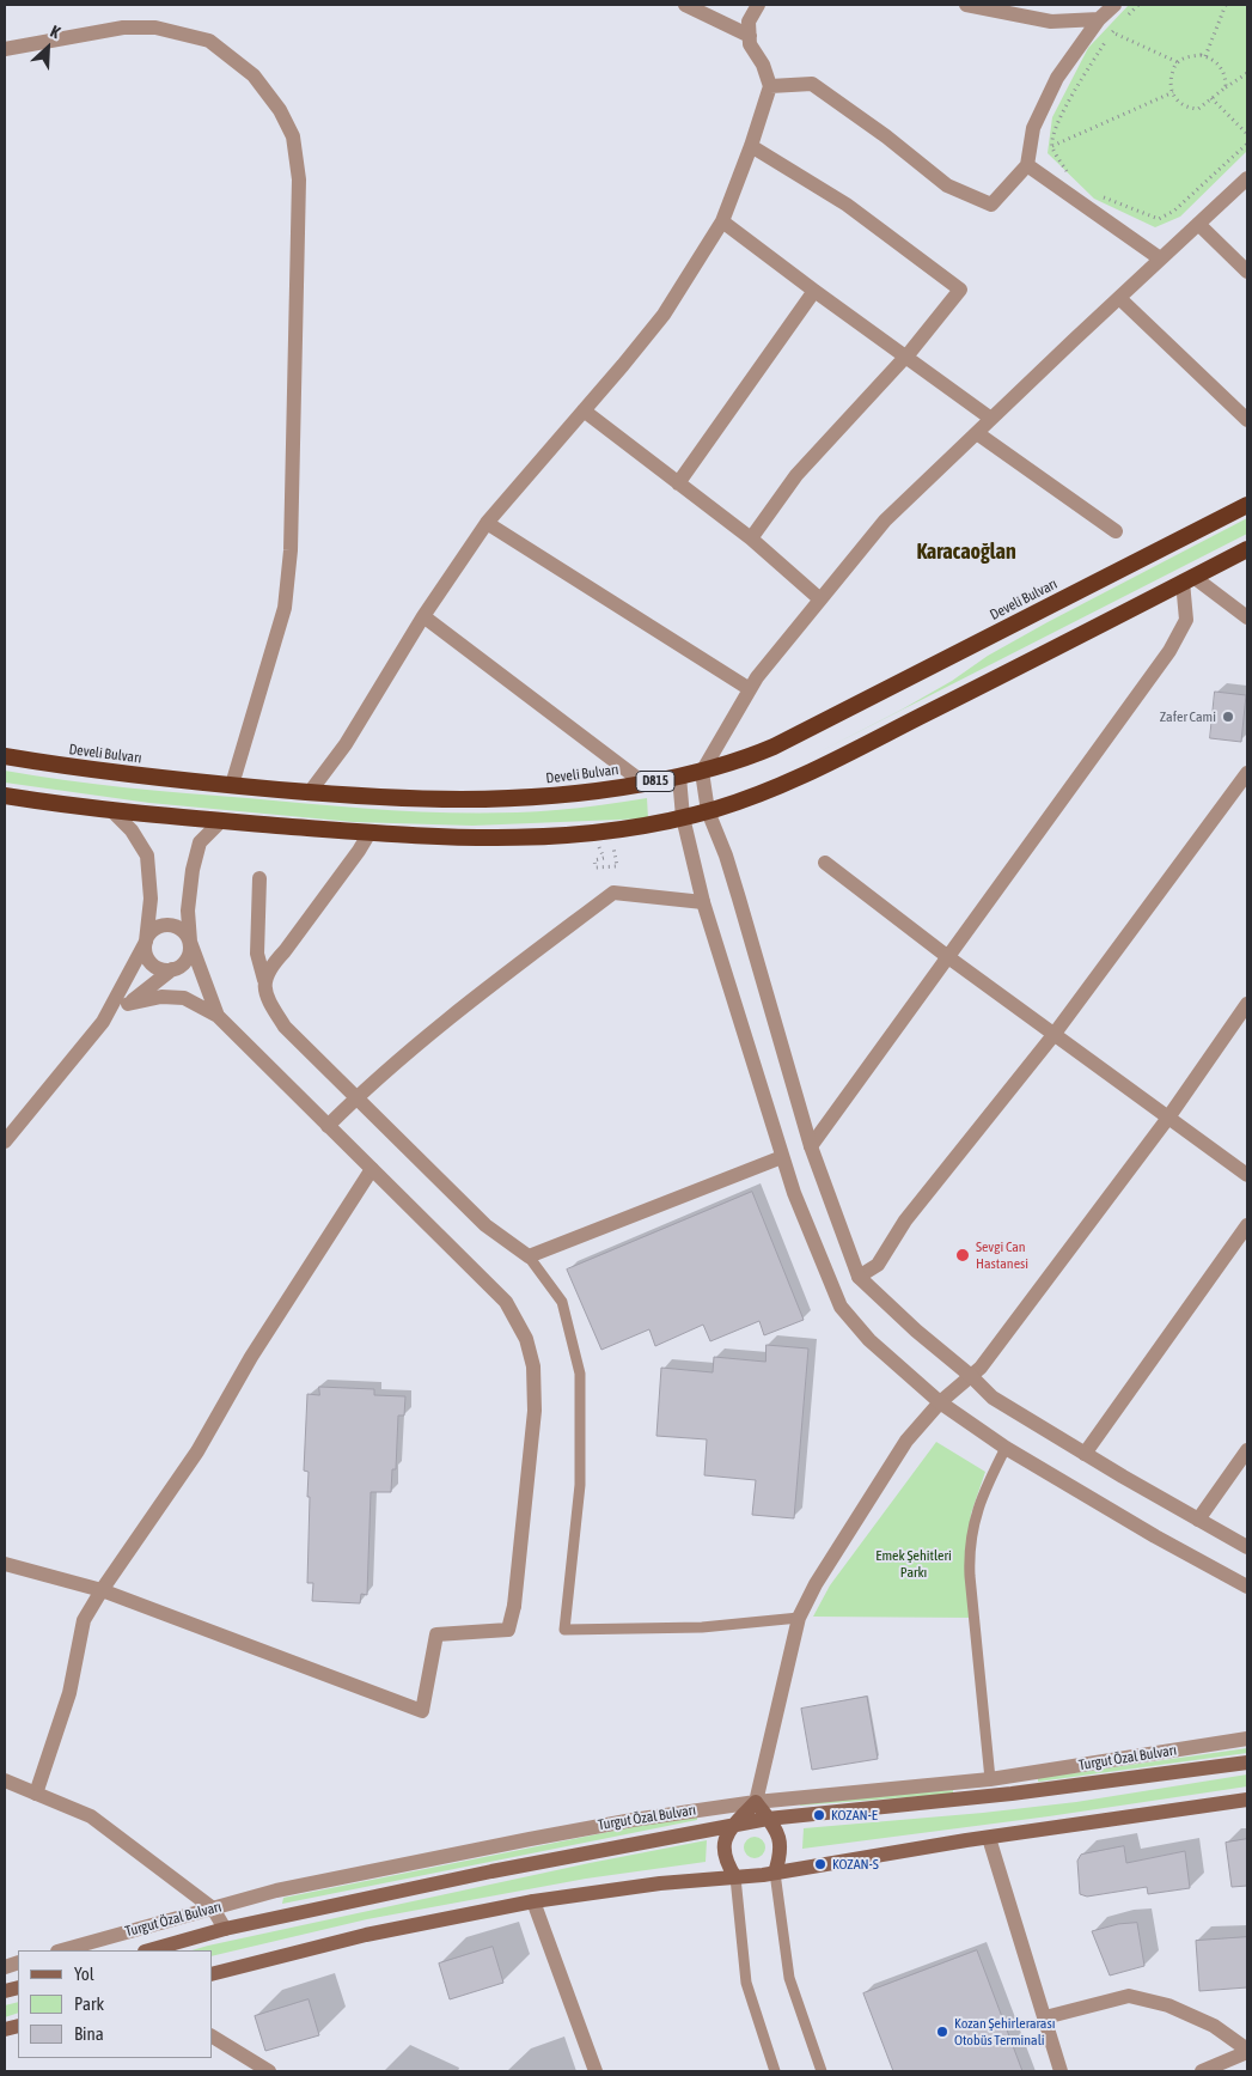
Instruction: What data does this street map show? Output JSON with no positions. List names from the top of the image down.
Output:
{
  "streets": {
    "highway": ["Develi Bulvarı", "D815"],
    "main road": ["Turgut Özal Bulvarı"]
  },
  "districts": ["Karacaoğlan"],
  "parks": ["Emek Şehitleri Parkı"],
  "places": [
    "Zafer Cami",
    "Sevgi Can Hastanesi",
    "KOZAN-E",
    "KOZAN-S",
    "Kozan Şehirlerarası Otobüs Terminali"
  ],
  "legend": ["Yol", "Park", "Bina"],
  "north": "top right"
}
